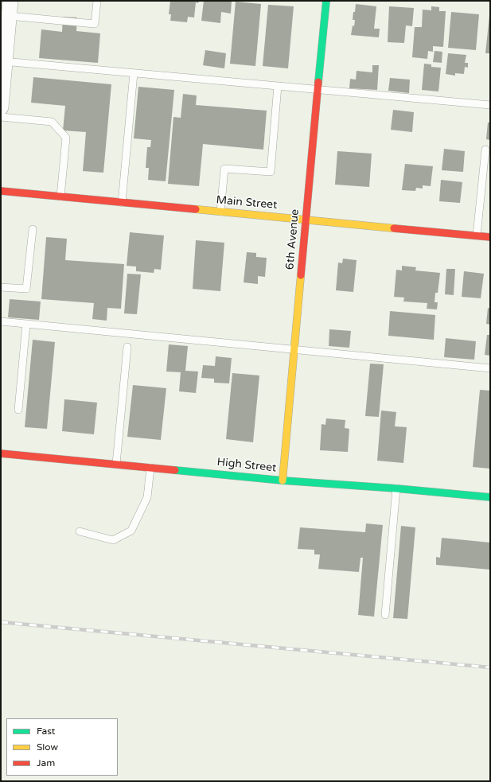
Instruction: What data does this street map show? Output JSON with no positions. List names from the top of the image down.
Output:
{
  "streets": {
    "street": ["Main Street", "6th Avenue", "High Street"]
  },
  "crossings": [
    ["Main Street", "6th Avenue"],
    ["6th Avenue", "High Street"]
  ],
  "legend": ["Fast", "Slow", "Jam"]
}
